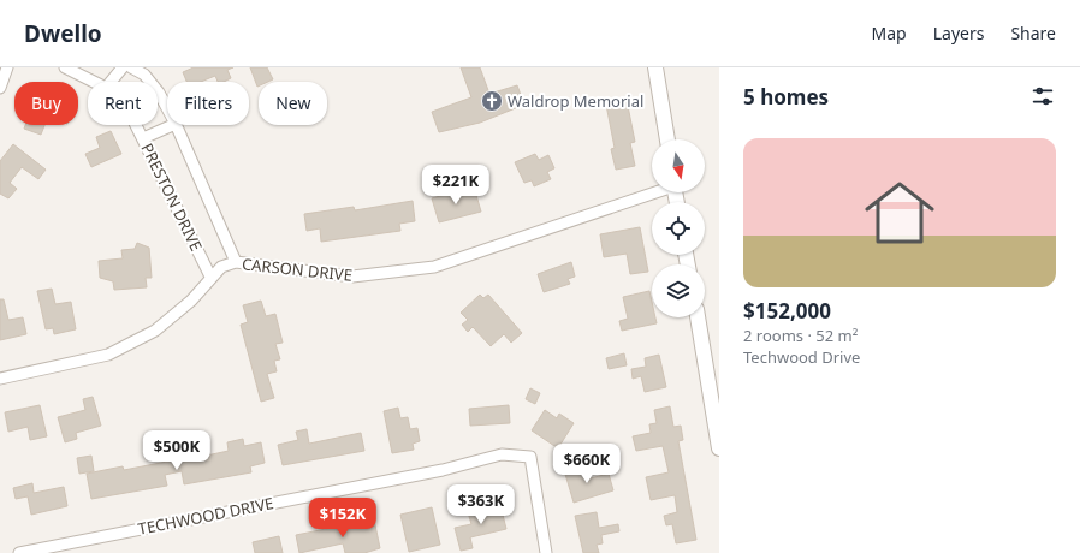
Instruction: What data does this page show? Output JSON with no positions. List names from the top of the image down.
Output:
{
  "streets": {
    "street": ["PRESTON DRIVE", "CARSON DRIVE", "TECHWOOD DRIVE"]
  },
  "crossings": [
    ["PRESTON DRIVE", "CARSON DRIVE"]
  ],
  "places": {
    "church": ["Waldrop Memorial"]
  },
  "north": "bottom",
  "page": {
    "header": "Dwello",
    "nav": ["Map", "Layers", "Share"],
    "heading": "5 homes",
    "chip": [
      "Buy",
      "Rent",
      "Filters",
      "New"
    ],
    "list": [
      {
        "name": "$152,000",
        "note": "2 rooms · 52 m² · Techwood Drive"
      }
    ],
    "price": [
      "$221K",
      "$500K",
      "$660K",
      "$363K",
      "$152K"
    ]
  }
}
